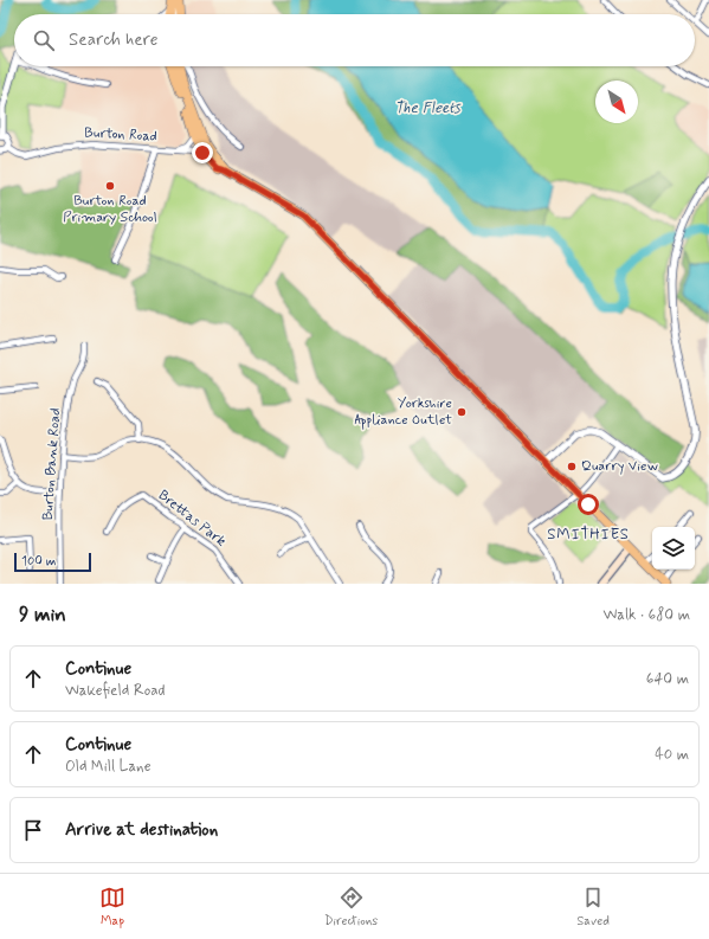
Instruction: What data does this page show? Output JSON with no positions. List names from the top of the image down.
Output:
{
  "streets": {
    "street": ["Burton Road", "Burton Bank Road", "Brettas Park"]
  },
  "districts": ["SMITHIES"],
  "water": ["The Fleets"],
  "places": ["Burton Road Primary School", "Yorkshire Appliance Outlet", "Quarry View"],
  "scale_bar": "100 m",
  "north": "bottom right",
  "page": {
    "search": "Search here",
    "scale": "100 m",
    "heading": ["9 min", "Walk · 680 m"],
    "list": [
      ["Continue", "Wakefield Road", "640 m"],
      ["Continue", "Old Mill Lane", "40 m"],
      "Arrive at destination"
    ],
    "nav": ["Map", "Directions", "Saved"]
  }
}
